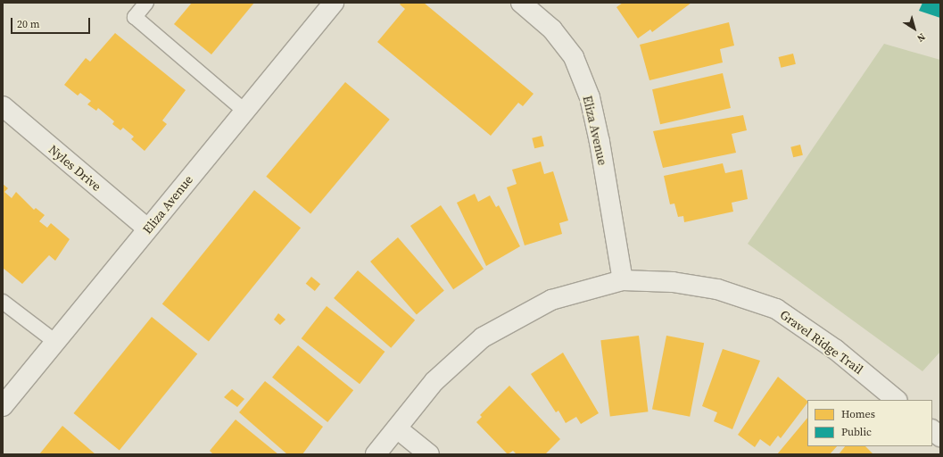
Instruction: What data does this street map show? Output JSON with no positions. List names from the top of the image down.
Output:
{
  "streets": {
    "street": ["Eliza Avenue", "Nyles Drive", "Gravel Ridge Trail"]
  },
  "crossings": [
    ["Eliza Avenue", "Nyles Drive"],
    ["Eliza Avenue", "Gravel Ridge Trail"]
  ],
  "legend": ["Homes", "Public"],
  "scale_bar": "20 m",
  "north": "bottom right"
}
